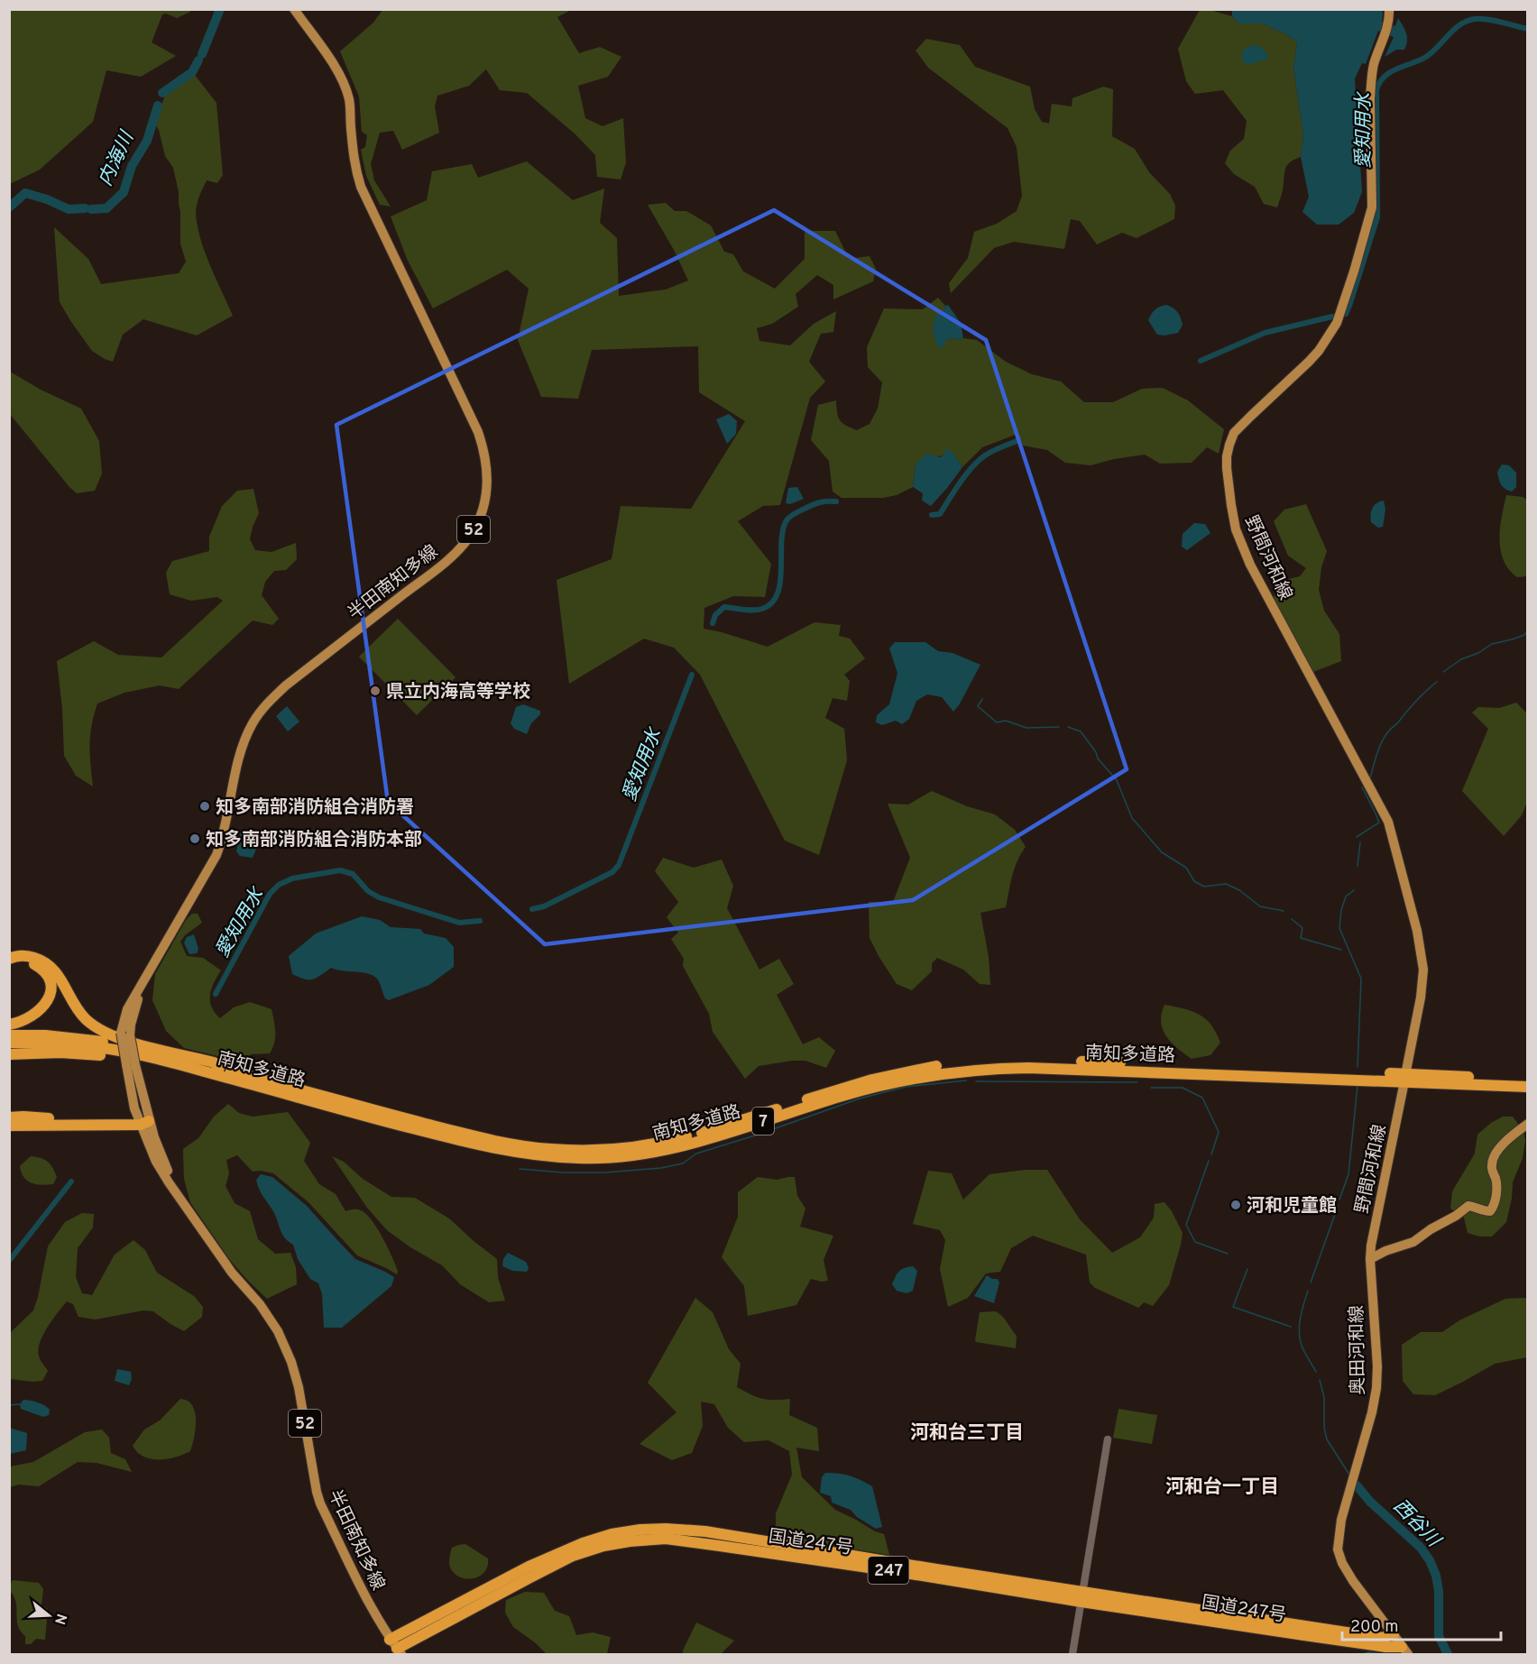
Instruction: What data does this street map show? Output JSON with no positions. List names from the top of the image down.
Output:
{
  "streets": {
    "highway": [
      "南知多道路",
      "7",
      "国道247号",
      "247"
    ],
    "main road": [
      "52",
      "野間河和線",
      "半田南知多線",
      "奥田河和線"
    ]
  },
  "crossings": [
    ["野間河和線", "奥田河和線"],
    ["半田南知多線", "国道247号"],
    ["奥田河和線", "国道247号"]
  ],
  "districts": ["河和台三丁目", "河和台一丁目"],
  "water": ["愛知用水", "内海川", "西谷川"],
  "places": [
    "県立内海高等学校",
    "知多南部消防組合消防署",
    "知多南部消防組合消防本部",
    "河和児童館"
  ],
  "scale_bar": "200 m",
  "north": "right"
}
